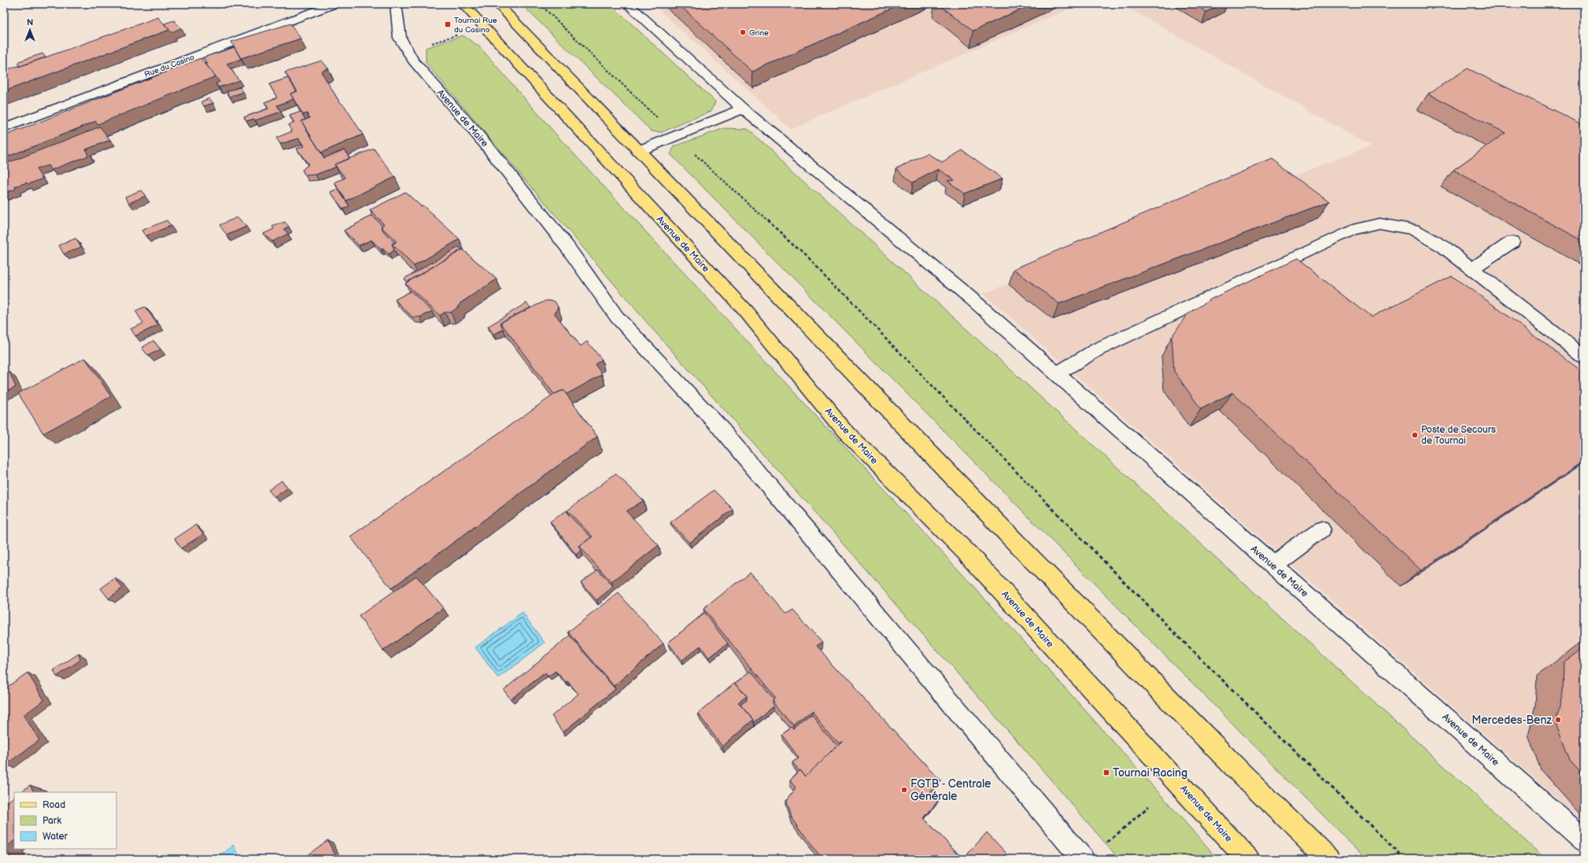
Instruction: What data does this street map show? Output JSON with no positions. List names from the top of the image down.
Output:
{
  "streets": {
    "main road": ["Avenue de Maire"],
    "street": ["Rue du Casino"]
  },
  "places": {
    "transit": ["Tournai Rue du Casino", "Tournai Racing"],
    "other": [
      "Grine",
      "Poste de Secours de Tournai",
      "Mercedes-Benz",
      "FGTB - Centrale Générale"
    ]
  },
  "legend": ["Road", "Park", "Water"],
  "north": "top"
}
